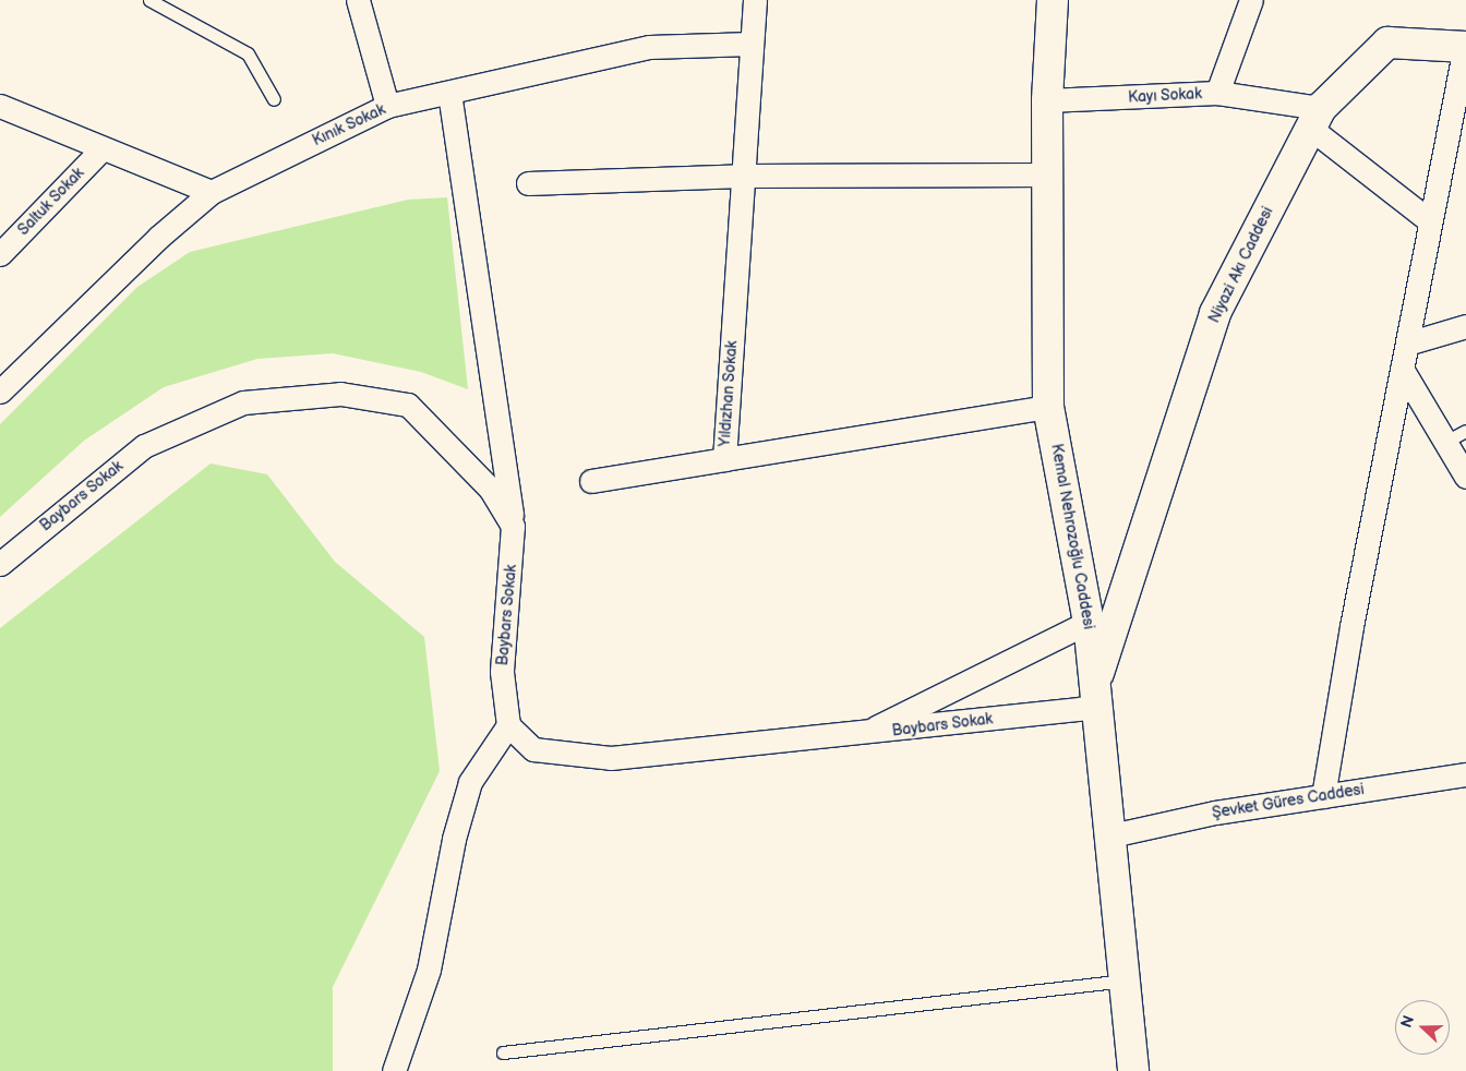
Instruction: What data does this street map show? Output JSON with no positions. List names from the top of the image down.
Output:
{
  "streets": {
    "street": [
      "Kayı Sokak",
      "Kınık Sokak",
      "Saltuk Sokak",
      "Niyazi Akı Caddesi",
      "Yıldızhan Sokak",
      "Baybars Sokak",
      "Kemal Nehrozoğlu Caddesi",
      "Şevket Güres Caddesi"
    ]
  },
  "crossings": [
    ["Kayı Sokak", "Kemal Nehrozoğlu Caddesi"],
    ["Kınık Sokak", "Yıldızhan Sokak"],
    ["Niyazi Akı Caddesi", "Baybars Sokak"],
    ["Niyazi Akı Caddesi", "Kemal Nehrozoğlu Caddesi"],
    ["Yıldızhan Sokak", "Kemal Nehrozoğlu Caddesi"],
    ["Baybars Sokak", "Kemal Nehrozoğlu Caddesi"],
    ["Kemal Nehrozoğlu Caddesi", "Şevket Güres Caddesi"]
  ],
  "north": "left"
}
